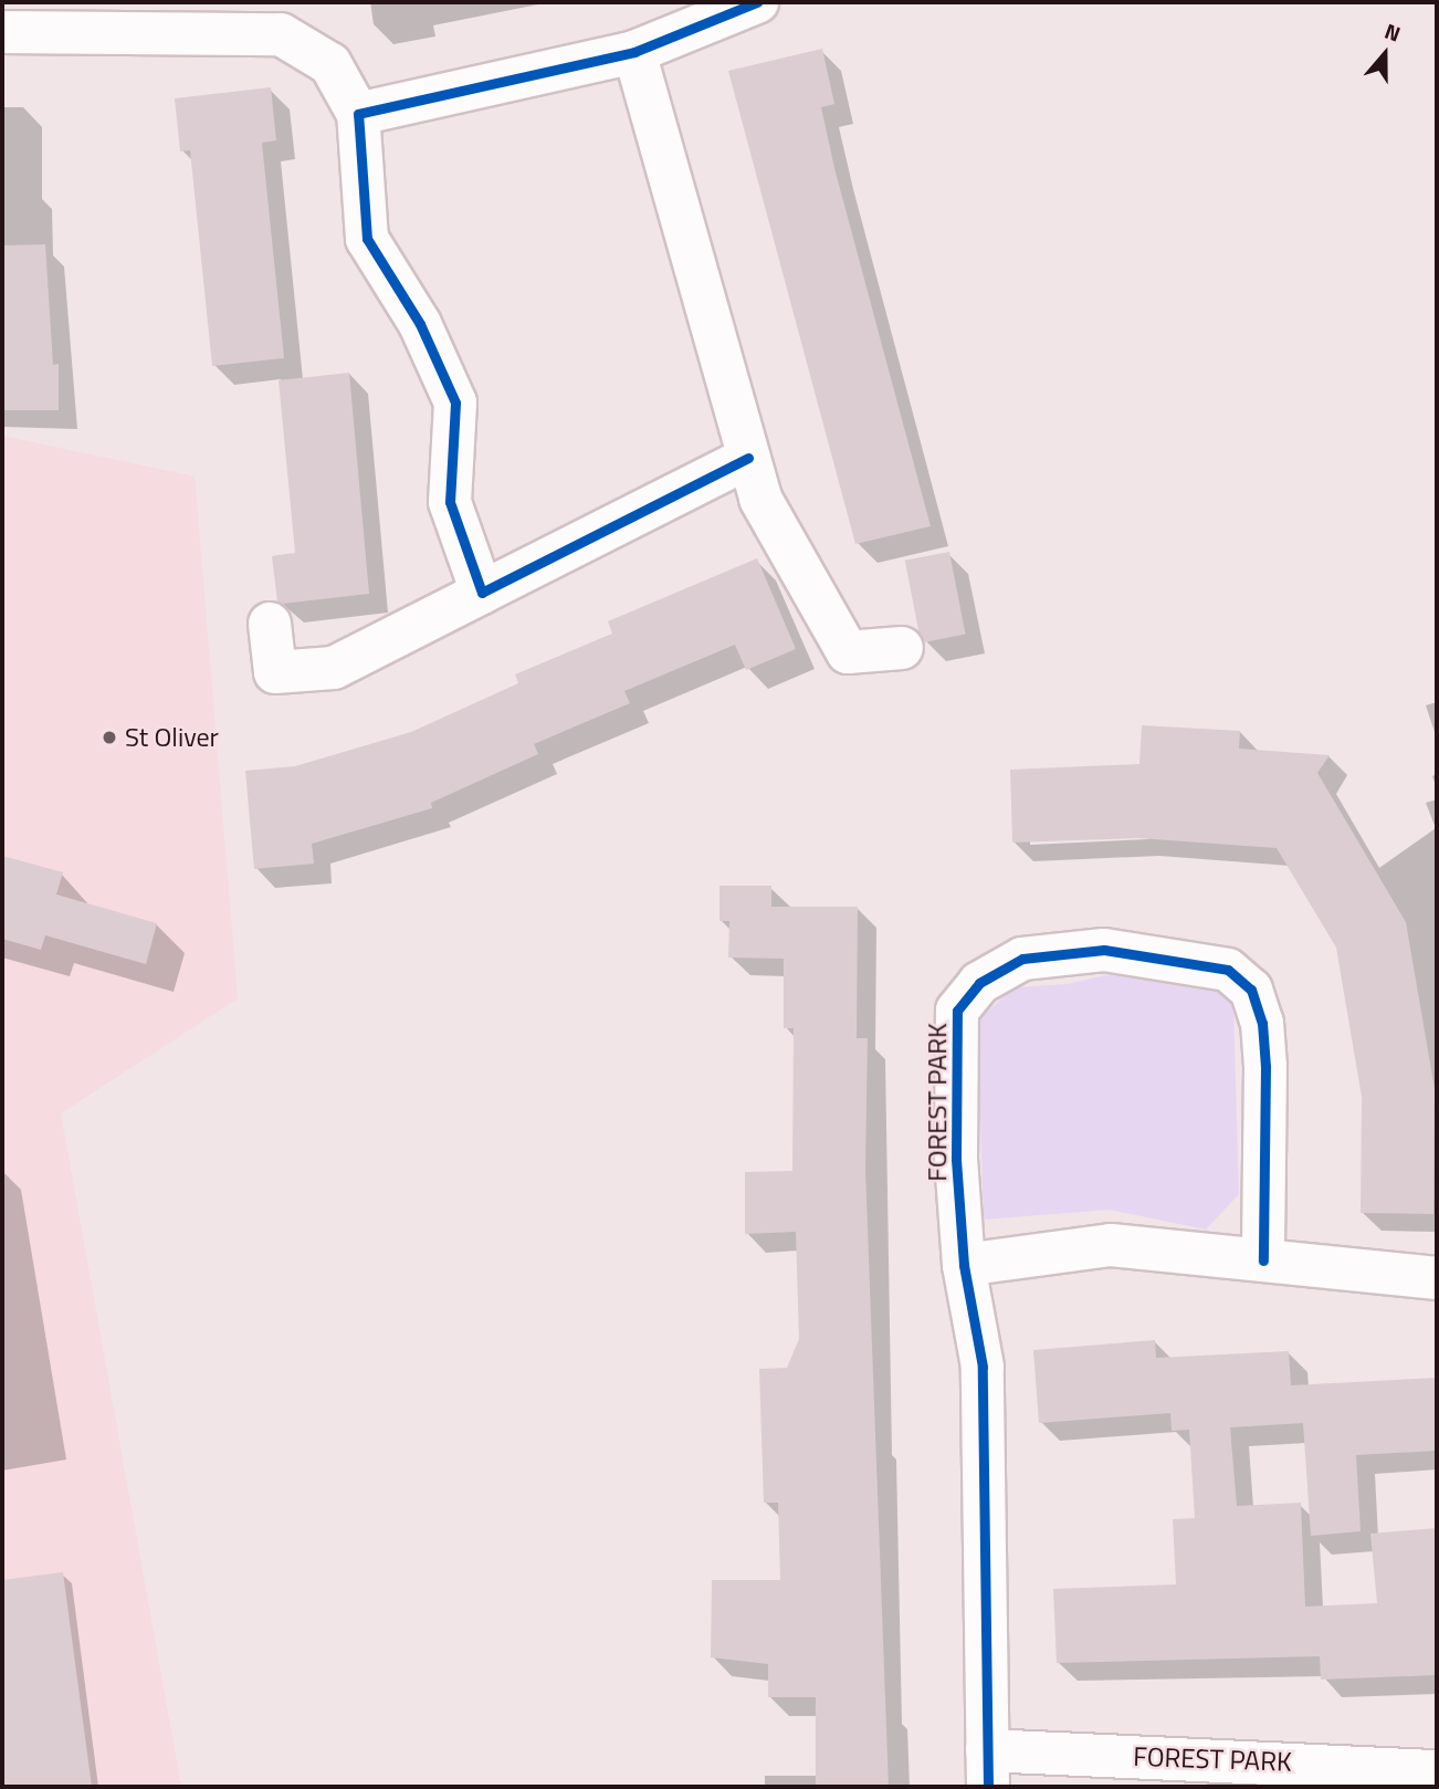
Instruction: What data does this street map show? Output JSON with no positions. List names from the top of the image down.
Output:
{
  "streets": {
    "street": ["FOREST PARK"]
  },
  "places": ["St Oliver"],
  "north": "top"
}
